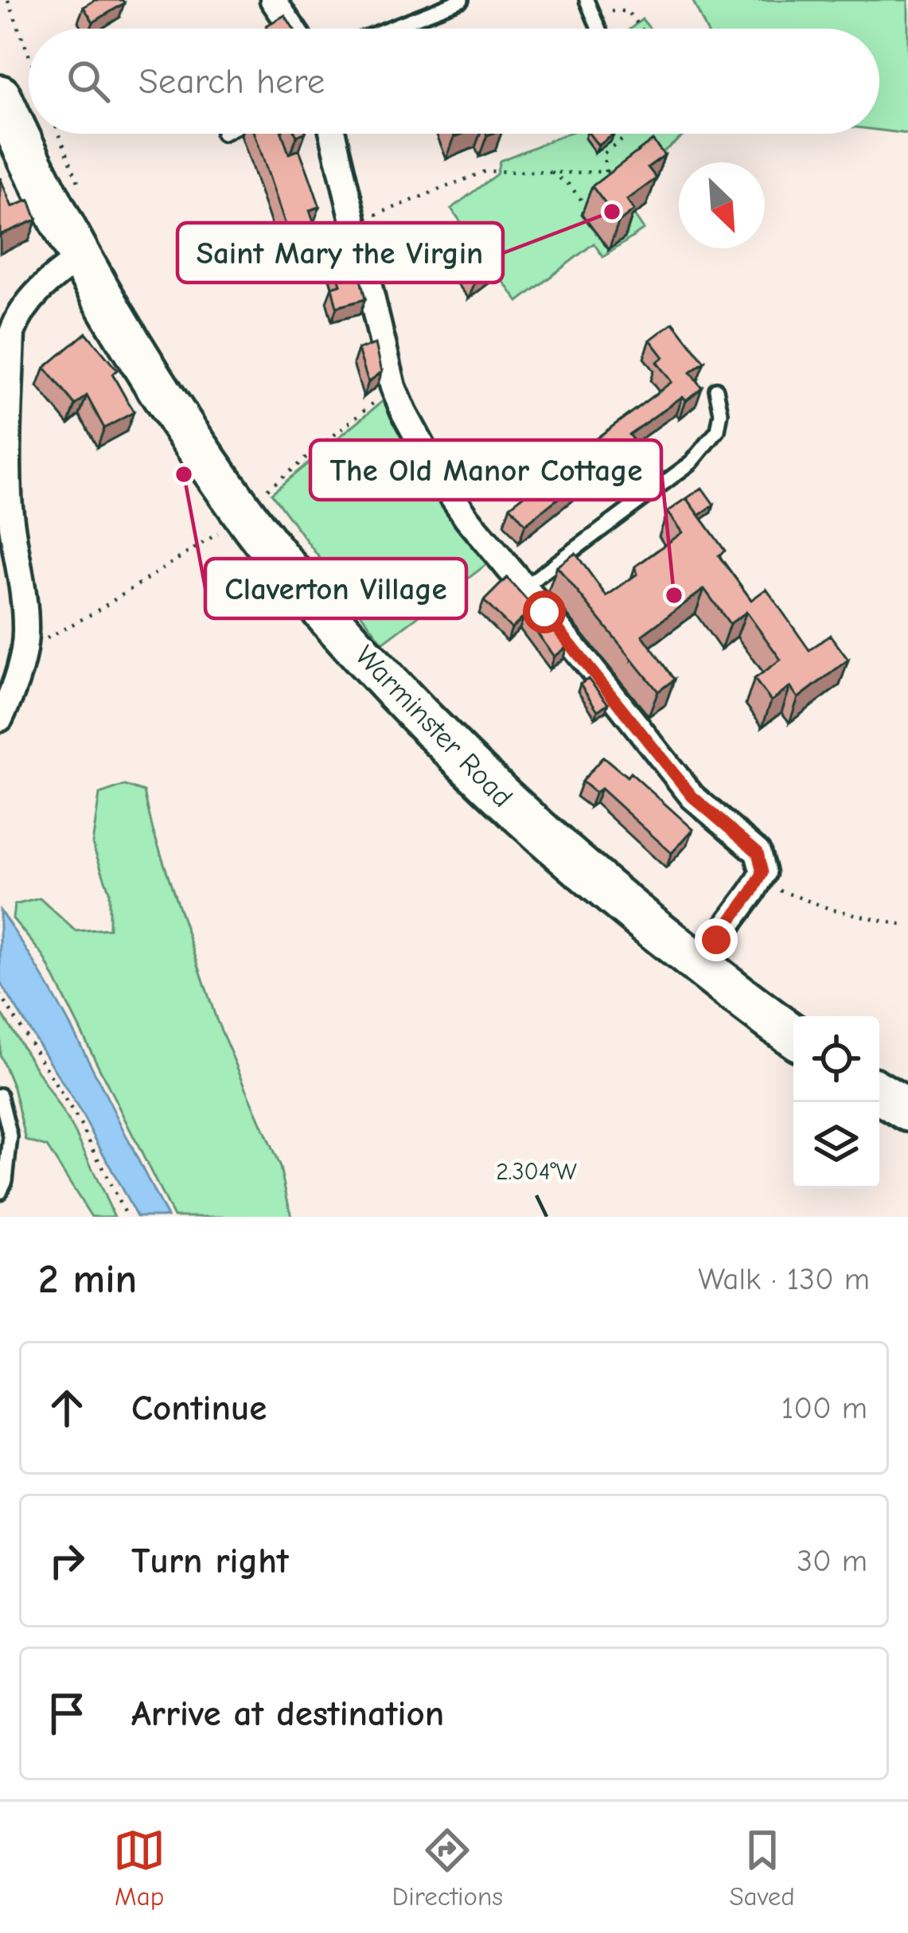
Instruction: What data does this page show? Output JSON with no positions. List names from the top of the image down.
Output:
{
  "streets": {
    "highway": ["Warminster Road"]
  },
  "places": ["Saint Mary the Virgin", "Claverton Village", "The Old Manor Cottage"],
  "north": "bottom right",
  "page": {
    "search": "Search here",
    "heading": ["2 min", "Walk · 130 m"],
    "list": [
      ["Continue", "100 m"],
      ["Turn right", "30 m"],
      "Arrive at destination"
    ],
    "nav": ["Map", "Directions", "Saved"]
  },
  "coordinates": ["2.304°W"]
}
